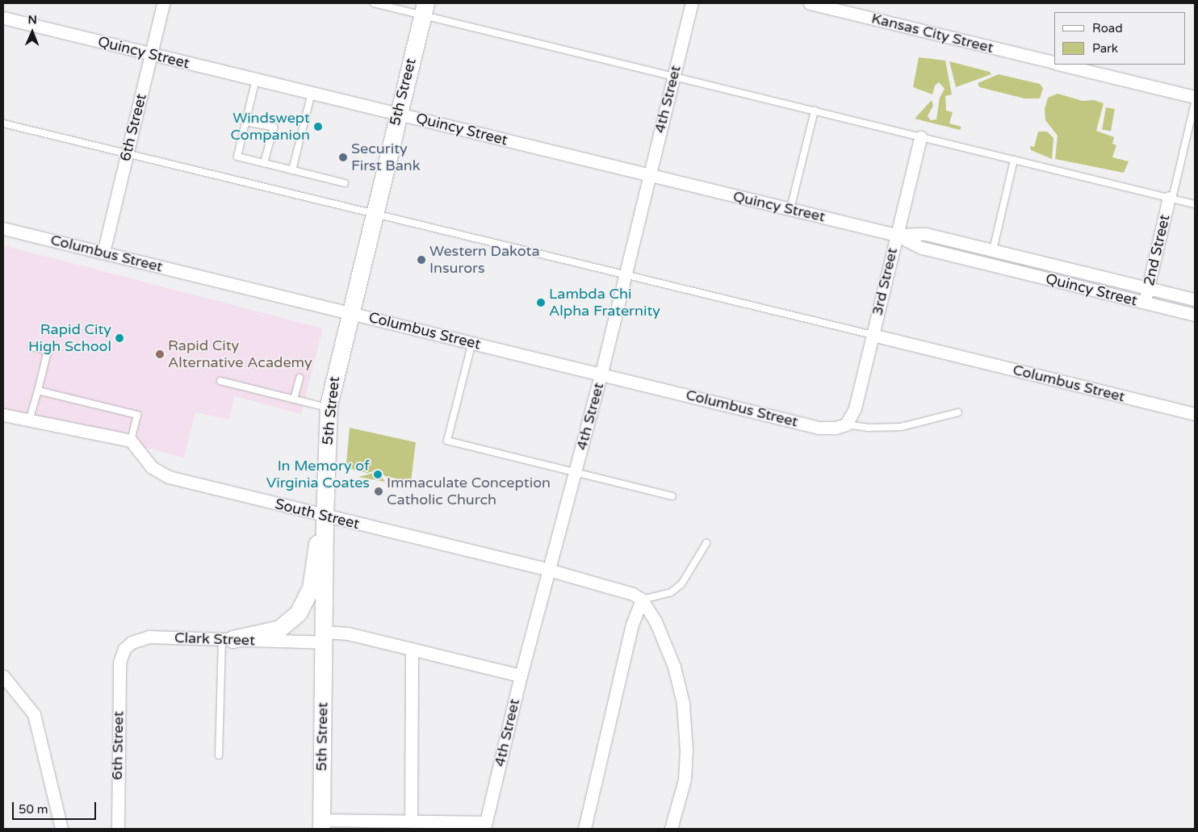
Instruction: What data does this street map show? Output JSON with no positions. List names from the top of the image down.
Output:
{
  "streets": {
    "main road": ["5th Street"],
    "street": [
      "Kansas City Street",
      "Quincy Street",
      "4th Street",
      "6th Street",
      "2nd Street",
      "Columbus Street",
      "3rd Street",
      "South Street",
      "Clark Street"
    ]
  },
  "crossings": [
    ["Quincy Street", "5th Street"],
    ["Quincy Street", "4th Street"],
    ["Quincy Street", "6th Street"],
    ["Quincy Street", "2nd Street"],
    ["Quincy Street", "3rd Street"],
    ["5th Street", "Columbus Street"],
    ["5th Street", "South Street"],
    ["5th Street", "Clark Street"],
    ["4th Street", "Columbus Street"],
    ["4th Street", "South Street"],
    ["4th Street", "Clark Street"],
    ["6th Street", "Columbus Street"],
    ["6th Street", "Clark Street"],
    ["Columbus Street", "3rd Street"]
  ],
  "places": [
    "Windswept Companion",
    "Security First Bank",
    "Western Dakota Insurors",
    "Lambda Chi Alpha Fraternity",
    "Rapid City High School",
    "Rapid City Alternative Academy",
    "In Memory of Virginia Coates",
    "Immaculate Conception Catholic Church"
  ],
  "legend": ["Road", "Park"],
  "scale_bar": "50 m",
  "north": "top"
}
